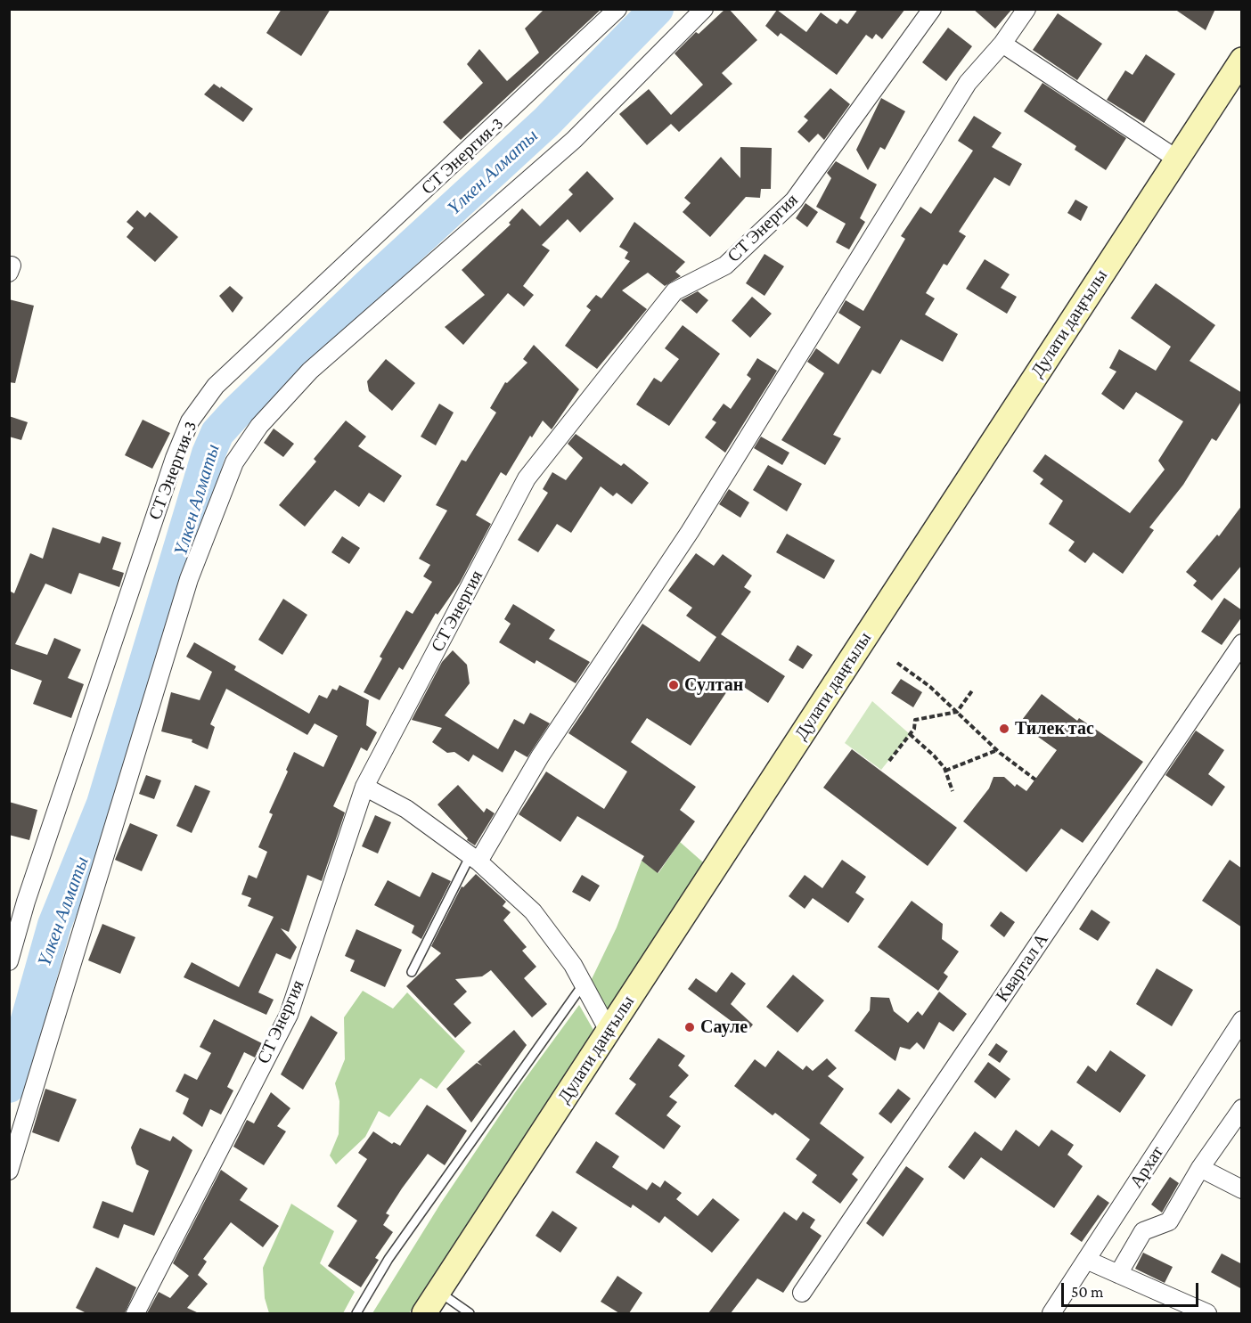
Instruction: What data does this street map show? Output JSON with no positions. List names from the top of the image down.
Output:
{
  "streets": {
    "main road": ["Дулати даңғылы"],
    "street": [
      "СТ Энергия-3",
      "СТ Энергия",
      "Квартал А",
      "Архат"
    ]
  },
  "water": ["Үлкен Алматы"],
  "places": ["Султан", "Тилек тас", "Сауле"],
  "scale_bar": "50 m"
}
